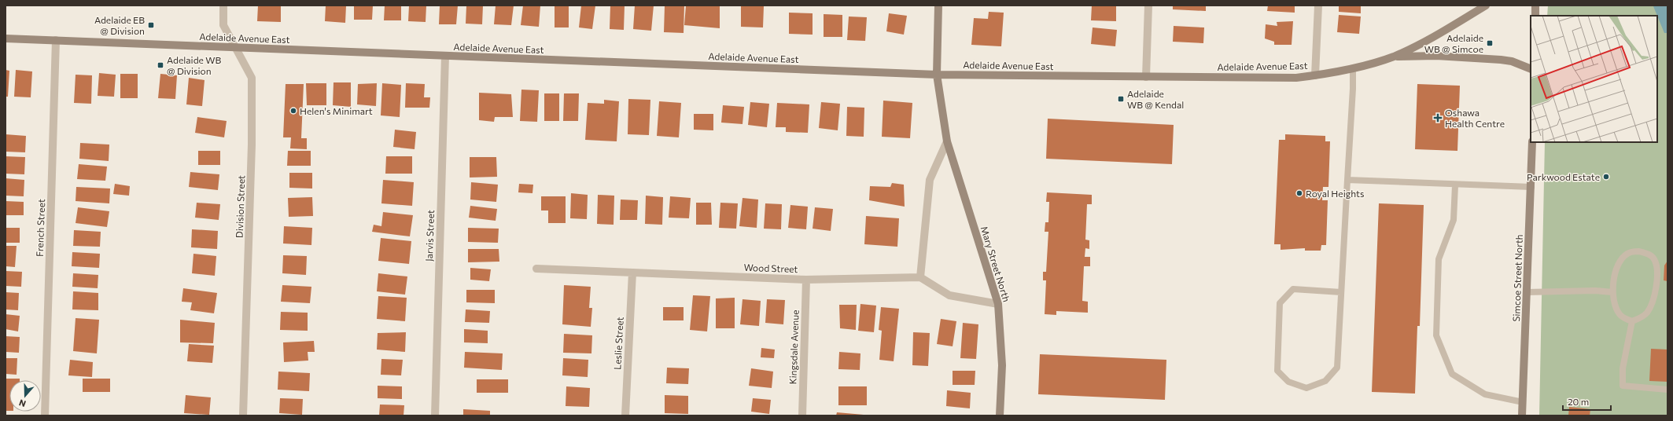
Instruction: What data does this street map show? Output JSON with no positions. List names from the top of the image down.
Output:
{
  "streets": {
    "main road": ["Adelaide Avenue East", "Mary Street North", "Simcoe Street North"],
    "street": [
      "Division Street",
      "French Street",
      "Jarvis Street",
      "Wood Street",
      "Leslie Street",
      "Kingsdale Avenue"
    ]
  },
  "crossings": [
    ["Adelaide Avenue East", "Division Street"],
    ["Adelaide Avenue East", "French Street"],
    ["Adelaide Avenue East", "Jarvis Street"],
    ["Adelaide Avenue East", "Mary Street North"],
    ["Wood Street", "Leslie Street"],
    ["Wood Street", "Kingsdale Avenue"]
  ],
  "places": {
    "transit": [
      "Adelaide EB @ Division",
      "Adelaide WB @ Simcoe",
      "Adelaide WB @ Division",
      "Adelaide WB @ Kendal"
    ],
    "other": ["Helen's Minimart", "Parkwood Estate", "Royal Heights"],
    "health": ["Oshawa Health Centre"]
  },
  "scale_bar": "20 m",
  "north": "bottom"
}
